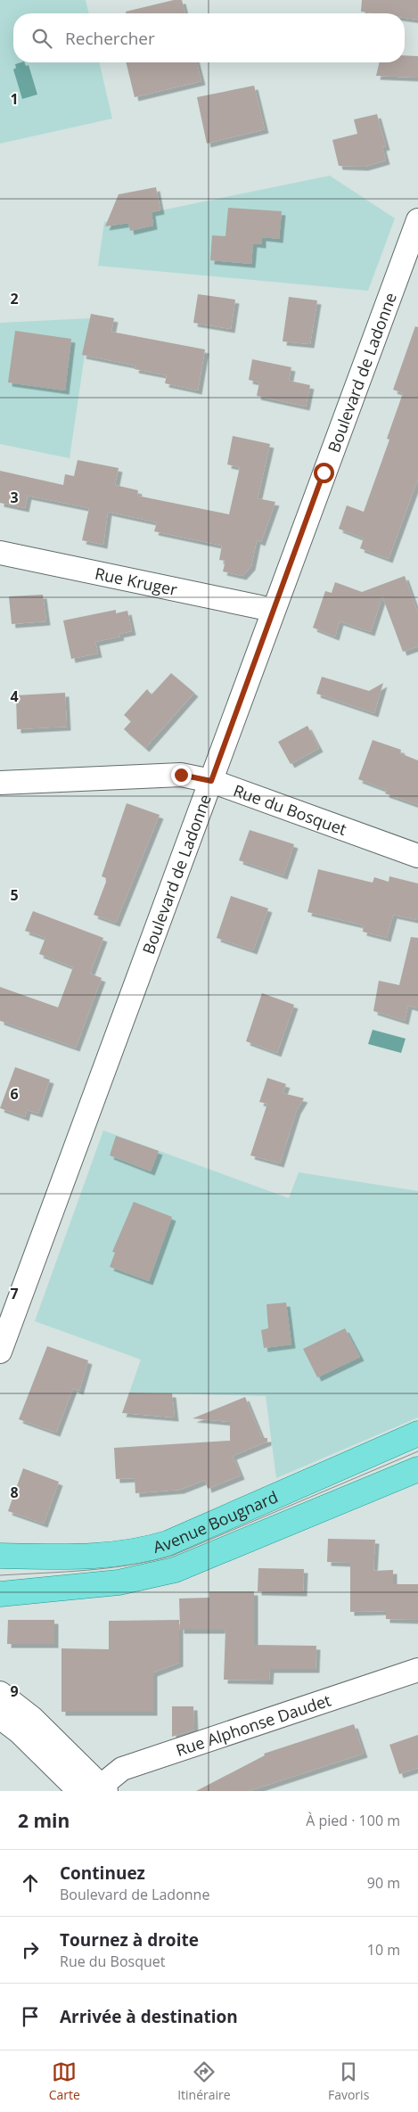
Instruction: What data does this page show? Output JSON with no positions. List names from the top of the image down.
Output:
{
  "streets": {
    "main road": ["Avenue Bougnard"],
    "street": [
      "Boulevard de Ladonne",
      "Rue Kruger",
      "Rue du Bosquet",
      "Rue Alphonse Daudet"
    ]
  },
  "crossings": [
    ["Boulevard de Ladonne", "Rue Kruger"],
    ["Boulevard de Ladonne", "Rue du Bosquet"]
  ],
  "page": {
    "search": "Rechercher",
    "heading": ["2 min", "À pied · 100 m"],
    "list": [
      ["Continuez", "Boulevard de Ladonne", "90 m"],
      ["Tournez à droite", "Rue du Bosquet", "10 m"],
      "Arrivée à destination"
    ],
    "nav": ["Carte", "Itinéraire", "Favoris"]
  },
  "grid": {
    "rows": [
      "1",
      "2",
      "3",
      "4",
      "5",
      "6",
      "7",
      "8",
      "9"
    ]
  }
}
